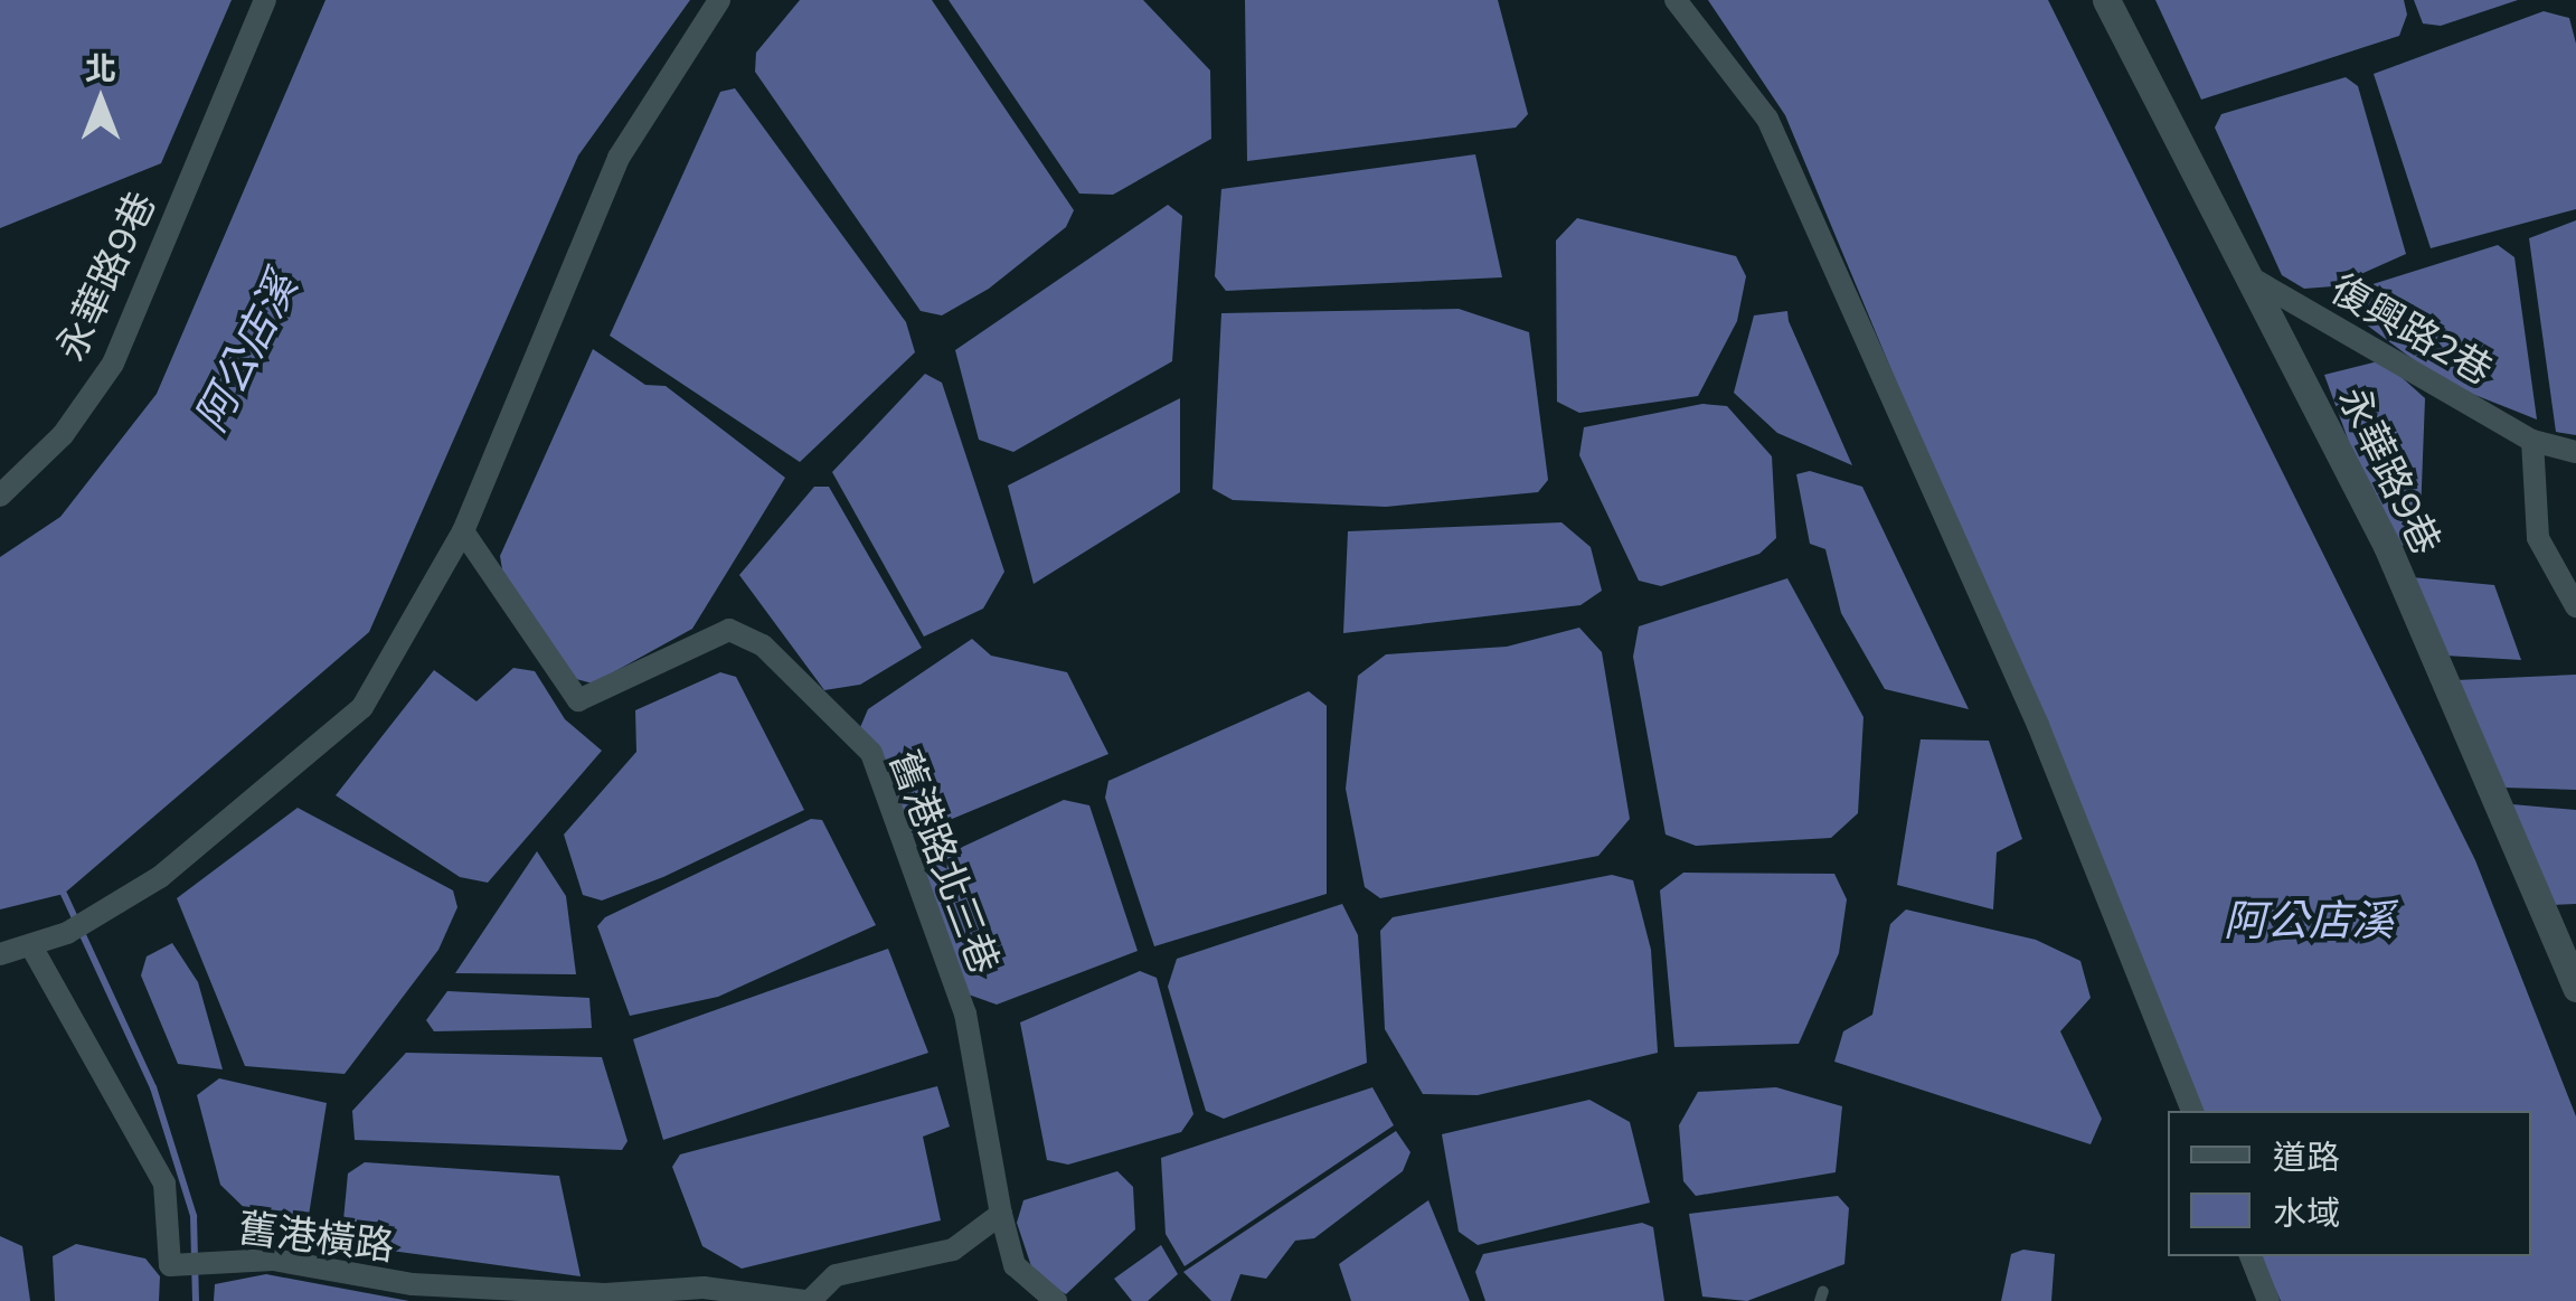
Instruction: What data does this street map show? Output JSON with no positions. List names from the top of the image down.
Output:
{
  "streets": {
    "street": [
      "永華路9巷",
      "復興路2巷",
      "舊港路北三巷",
      "舊港橫路"
    ]
  },
  "crossings": [
    ["永華路9巷", "復興路2巷"]
  ],
  "water": ["阿公店溪"],
  "legend": ["道路", "水域"],
  "north": "top"
}
